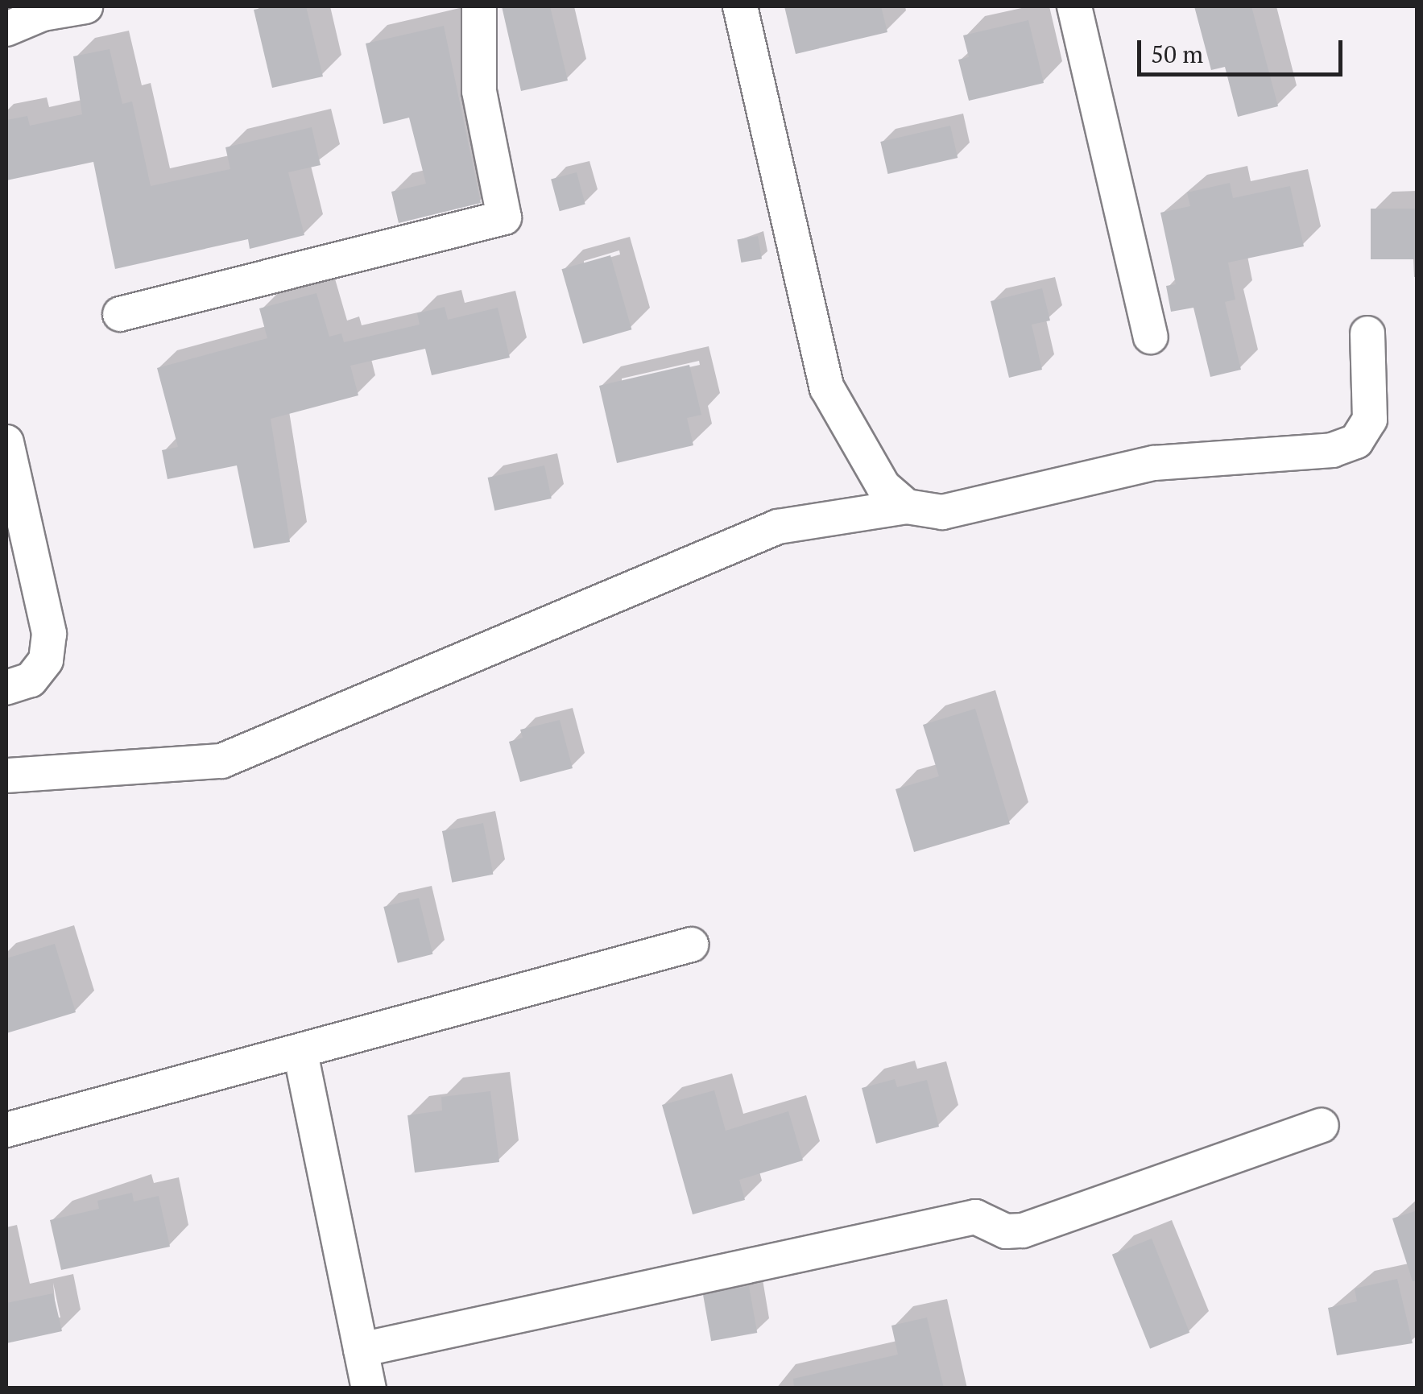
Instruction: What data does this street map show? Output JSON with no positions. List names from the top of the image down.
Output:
{
  "scale_bar": "50 m"
}
